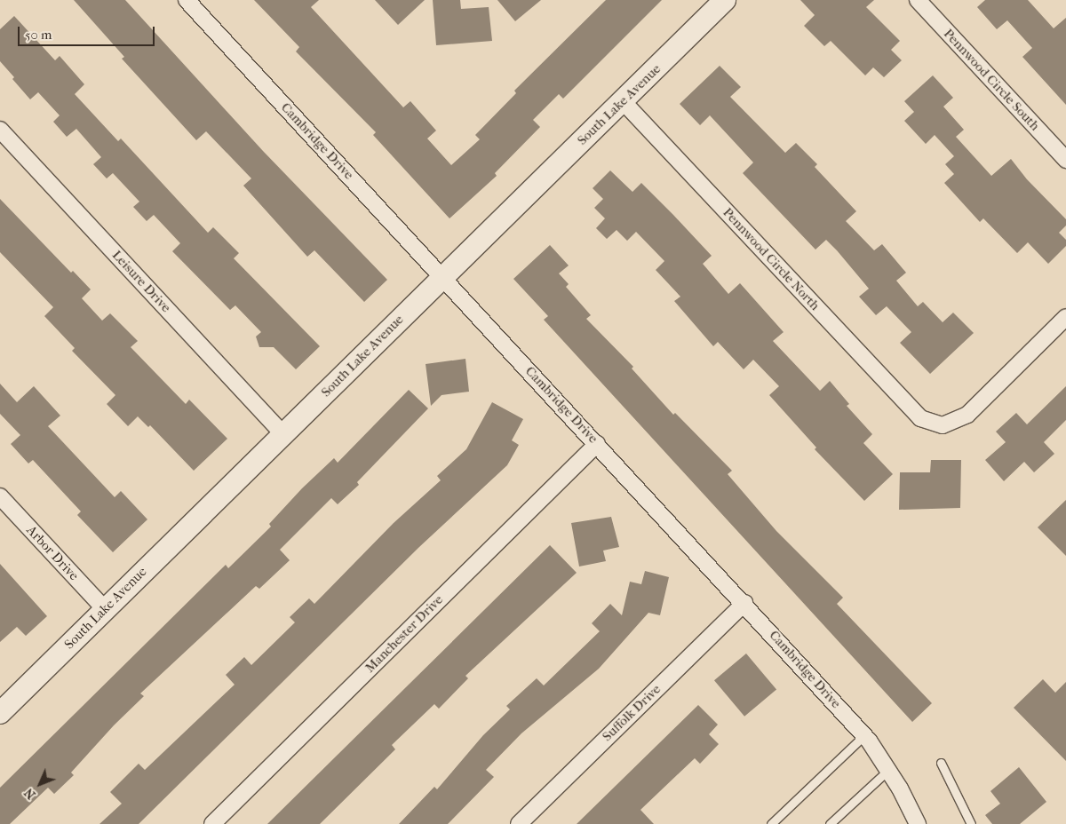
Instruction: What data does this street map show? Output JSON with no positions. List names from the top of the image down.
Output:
{
  "streets": {
    "street": [
      "Pennwood Circle South",
      "South Lake Avenue",
      "Cambridge Drive",
      "Pennwood Circle North",
      "Leisure Drive",
      "Arbor Drive",
      "Manchester Drive",
      "Suffolk Drive"
    ]
  },
  "crossings": [
    ["South Lake Avenue", "Cambridge Drive"],
    ["South Lake Avenue", "Pennwood Circle North"],
    ["South Lake Avenue", "Leisure Drive"],
    ["South Lake Avenue", "Arbor Drive"],
    ["Cambridge Drive", "Manchester Drive"],
    ["Cambridge Drive", "Suffolk Drive"]
  ],
  "scale_bar": "50 m",
  "north": "bottom left"
}
